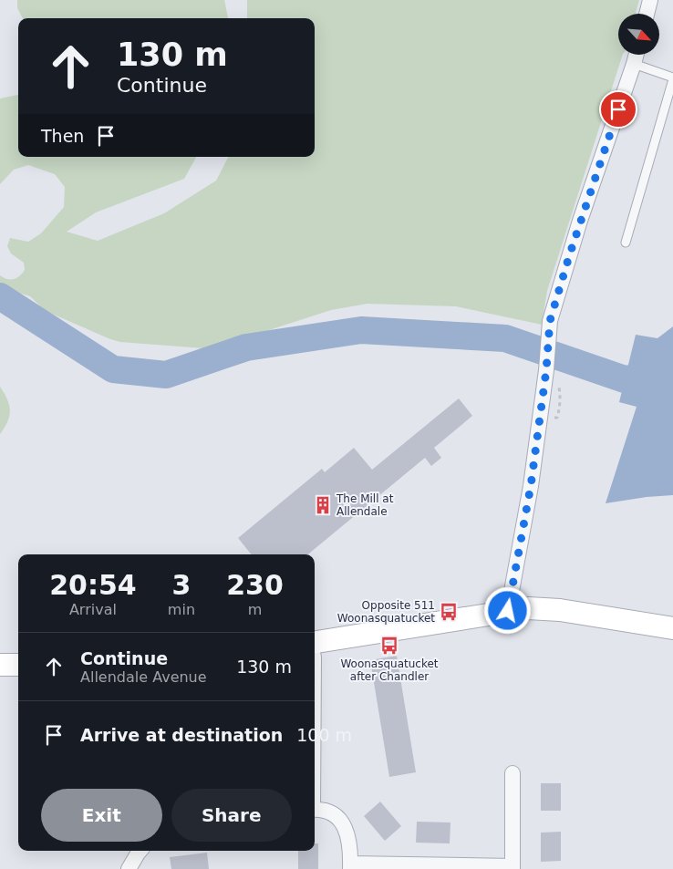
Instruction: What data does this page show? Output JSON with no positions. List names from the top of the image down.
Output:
{
  "places": {
    "building": ["The Mill at Allendale"],
    "bus stop": ["Opposite 511 Woonasquatucket", "Woonasquatucket after Chandler"]
  },
  "north": "bottom right",
  "page": {
    "turn": ["130 m", "Continue"],
    "then": "Then",
    "eta": [
      "20:54",
      "Arrival",
      "3",
      "min",
      "230",
      "m"
    ],
    "list": [
      {
        "name": "Continue",
        "note": "Allendale Avenue",
        "value": "130 m"
      },
      {
        "name": "Arrive at destination",
        "value": "100 m"
      }
    ],
    "buttons": ["Exit", "Share"]
  }
}
